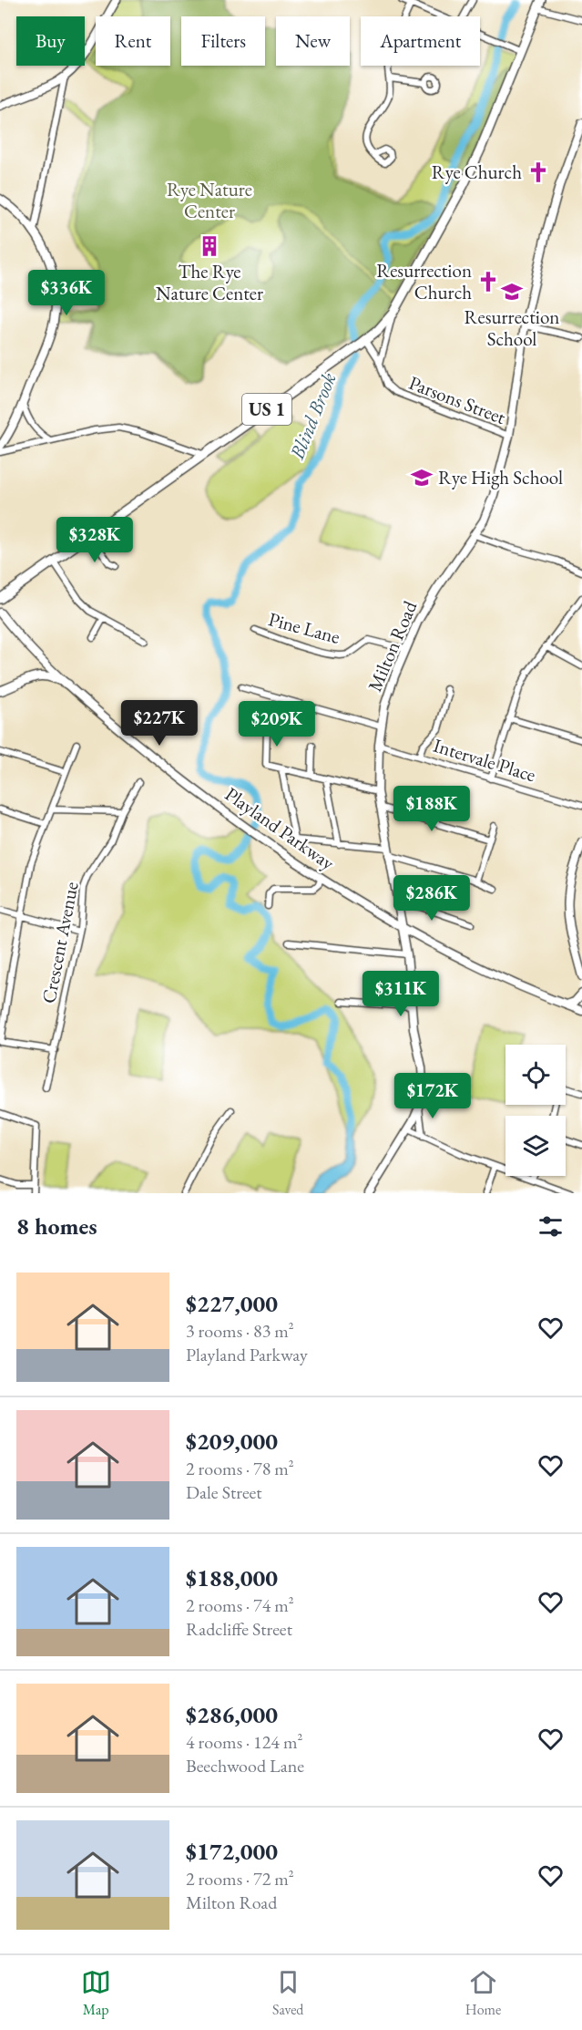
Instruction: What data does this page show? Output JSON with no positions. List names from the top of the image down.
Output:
{
  "streets": {
    "main road": ["US 1"],
    "street": [
      "Parsons Street",
      "Pine Lane",
      "Milton Road",
      "Intervale Place",
      "Playland Parkway",
      "Crescent Avenue"
    ]
  },
  "crossings": [
    ["Parsons Street", "US 1"],
    ["Parsons Street", "Milton Road"],
    ["Pine Lane", "Milton Road"],
    ["Milton Road", "Intervale Place"],
    ["Milton Road", "Playland Parkway"]
  ],
  "water": ["Blind Brook"],
  "parks": ["Rye Nature Center"],
  "places": {
    "church": ["Rye Church", "Resurrection Church"],
    "building": ["The Rye Nature Center"],
    "school or university": ["Resurrection School", "Rye High School"]
  },
  "page": {
    "chip": [
      "Buy",
      "Rent",
      "Filters",
      "New",
      "Apartment"
    ],
    "price": [
      "$336K",
      "$328K",
      "$227K",
      "$209K",
      "$188K",
      "$286K",
      "$311K",
      "$172K"
    ],
    "heading": "8 homes",
    "list": [
      {
        "name": "$227,000",
        "note": "3 rooms · 83 m² · Playland Parkway"
      },
      {
        "name": "$209,000",
        "note": "2 rooms · 78 m² · Dale Street"
      },
      {
        "name": "$188,000",
        "note": "2 rooms · 74 m² · Radcliffe Street"
      },
      {
        "name": "$286,000",
        "note": "4 rooms · 124 m² · Beechwood Lane"
      },
      {
        "name": "$172,000",
        "note": "2 rooms · 72 m² · Milton Road"
      }
    ],
    "tabs": ["Map", "Saved", "Home"]
  }
}
